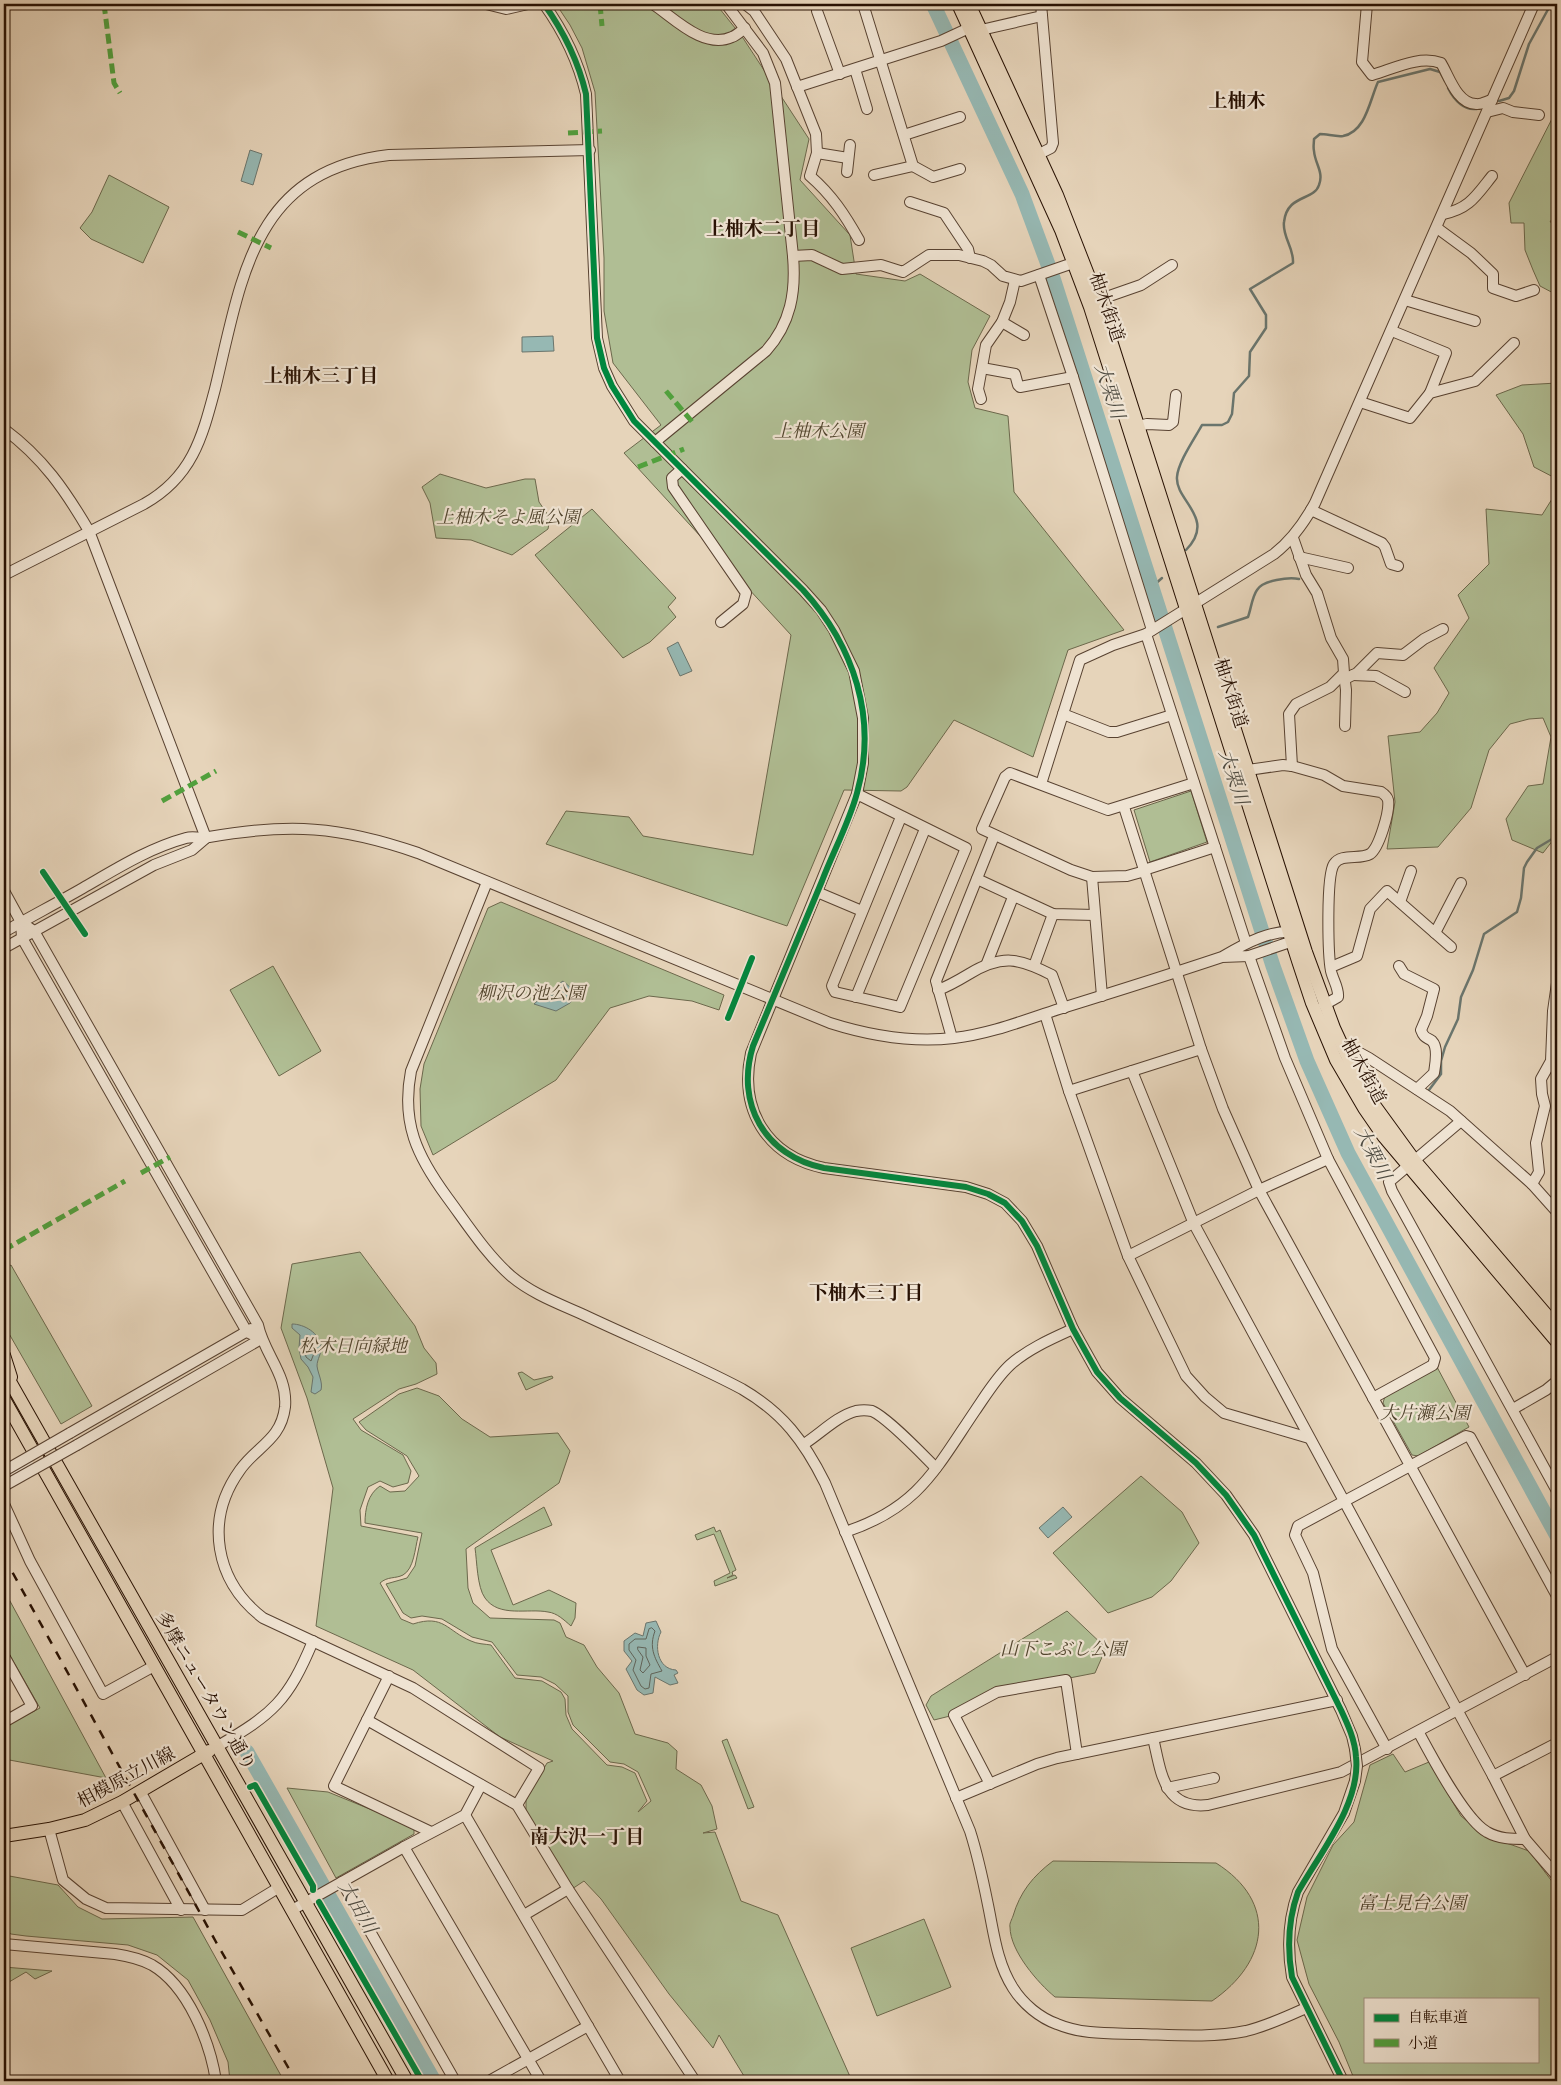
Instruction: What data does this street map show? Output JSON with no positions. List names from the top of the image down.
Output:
{
  "streets": {
    "main road": ["柚木街道", "多摩ニュータウン通り", "相模原立川線"]
  },
  "crossings": [
    ["多摩ニュータウン通り", "相模原立川線"]
  ],
  "districts": [
    "上柚木",
    "上柚木二丁目",
    "上柚木三丁目",
    "下柚木三丁目",
    "南大沢一丁目"
  ],
  "water": ["大栗川", "大田川"],
  "parks": [
    "上柚木公園",
    "上柚木そよ風公園",
    "柳沢の池公園",
    "松木日向緑地",
    "大片瀬公園",
    "山下こぶし公園",
    "富士見台公園"
  ],
  "legend": ["自転車道", "小道"]
}
